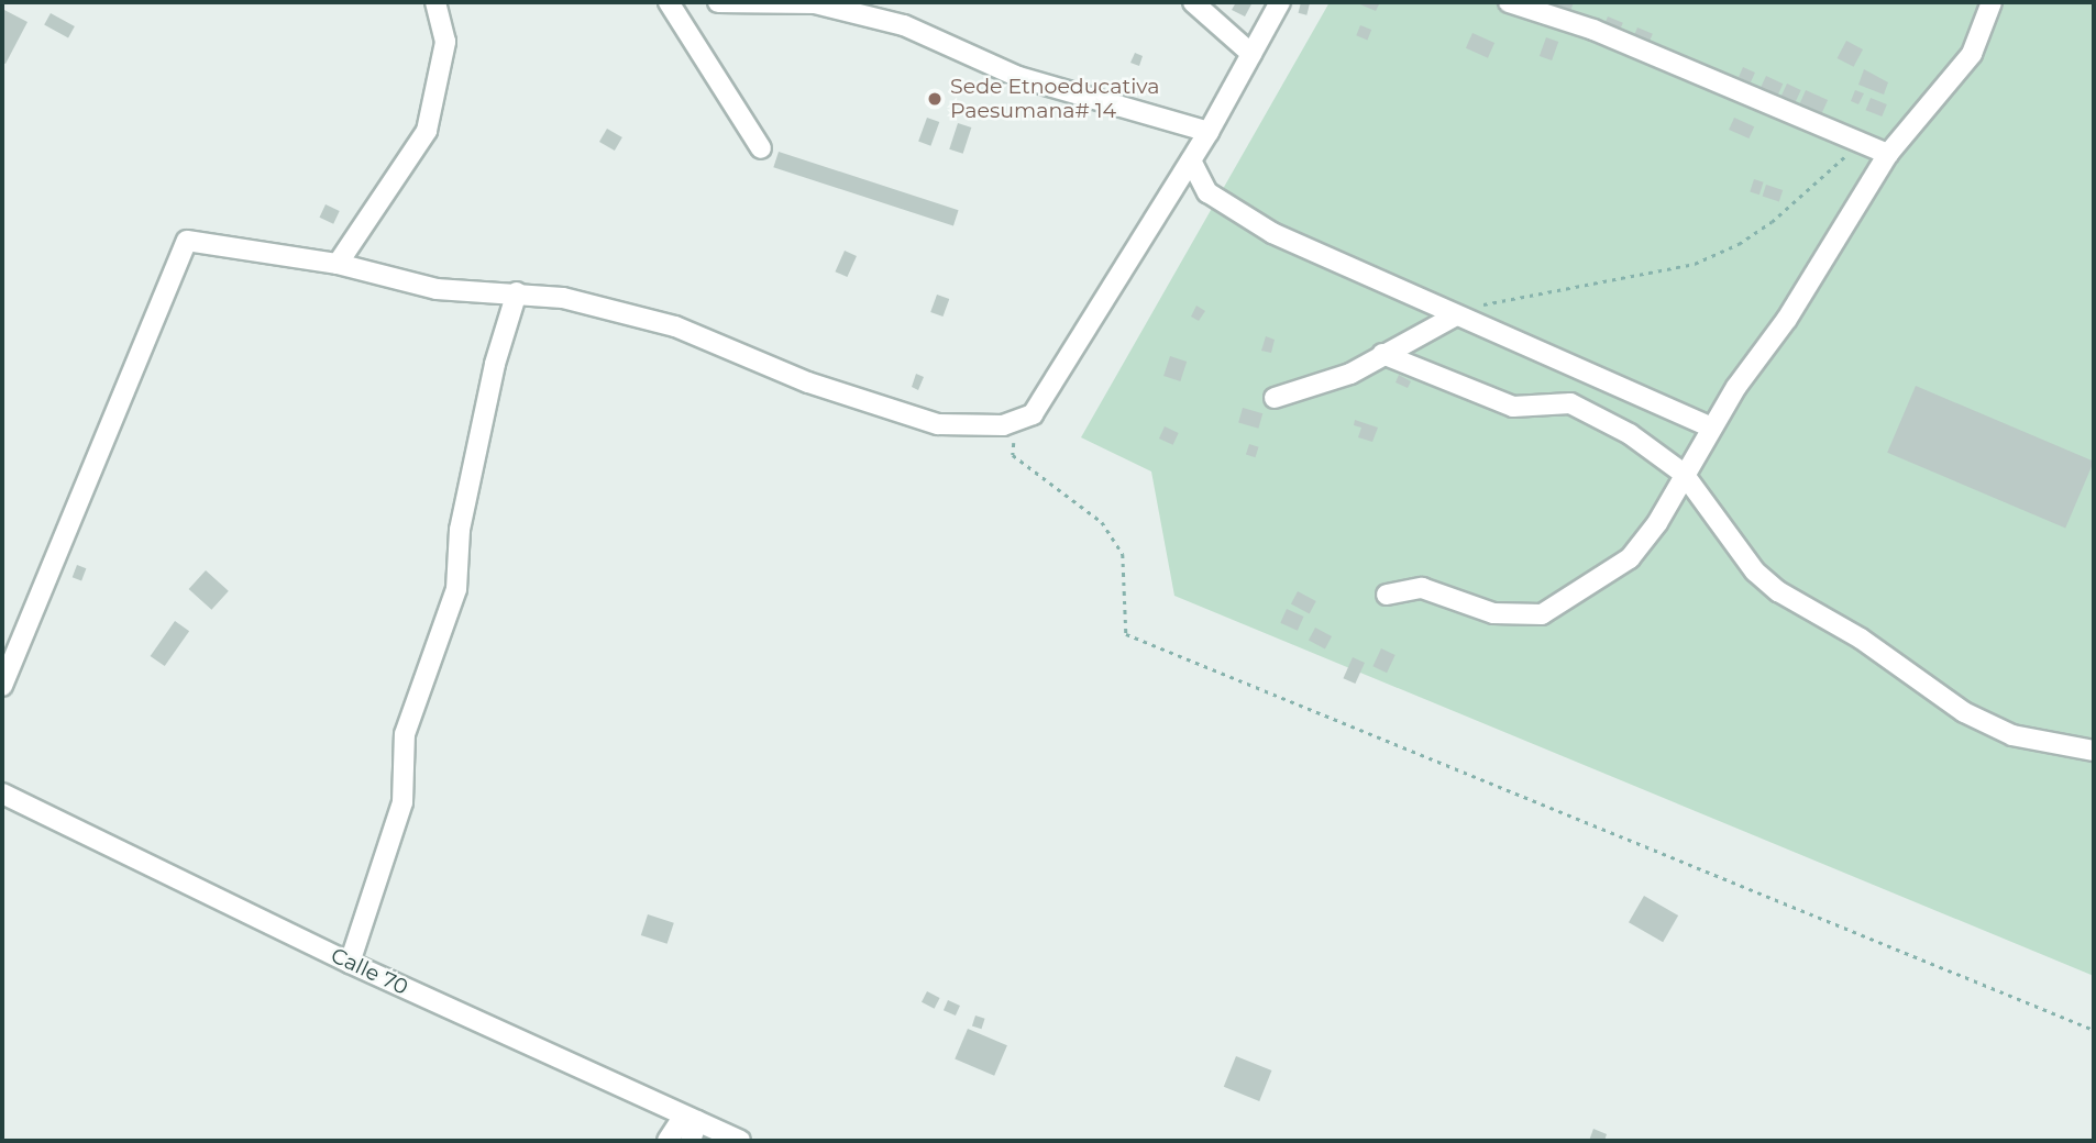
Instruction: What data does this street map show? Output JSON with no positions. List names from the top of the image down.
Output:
{
  "streets": {
    "street": ["Calle 70"]
  },
  "places": ["Sede Etnoeducativa Paesumana# 14"]
}
